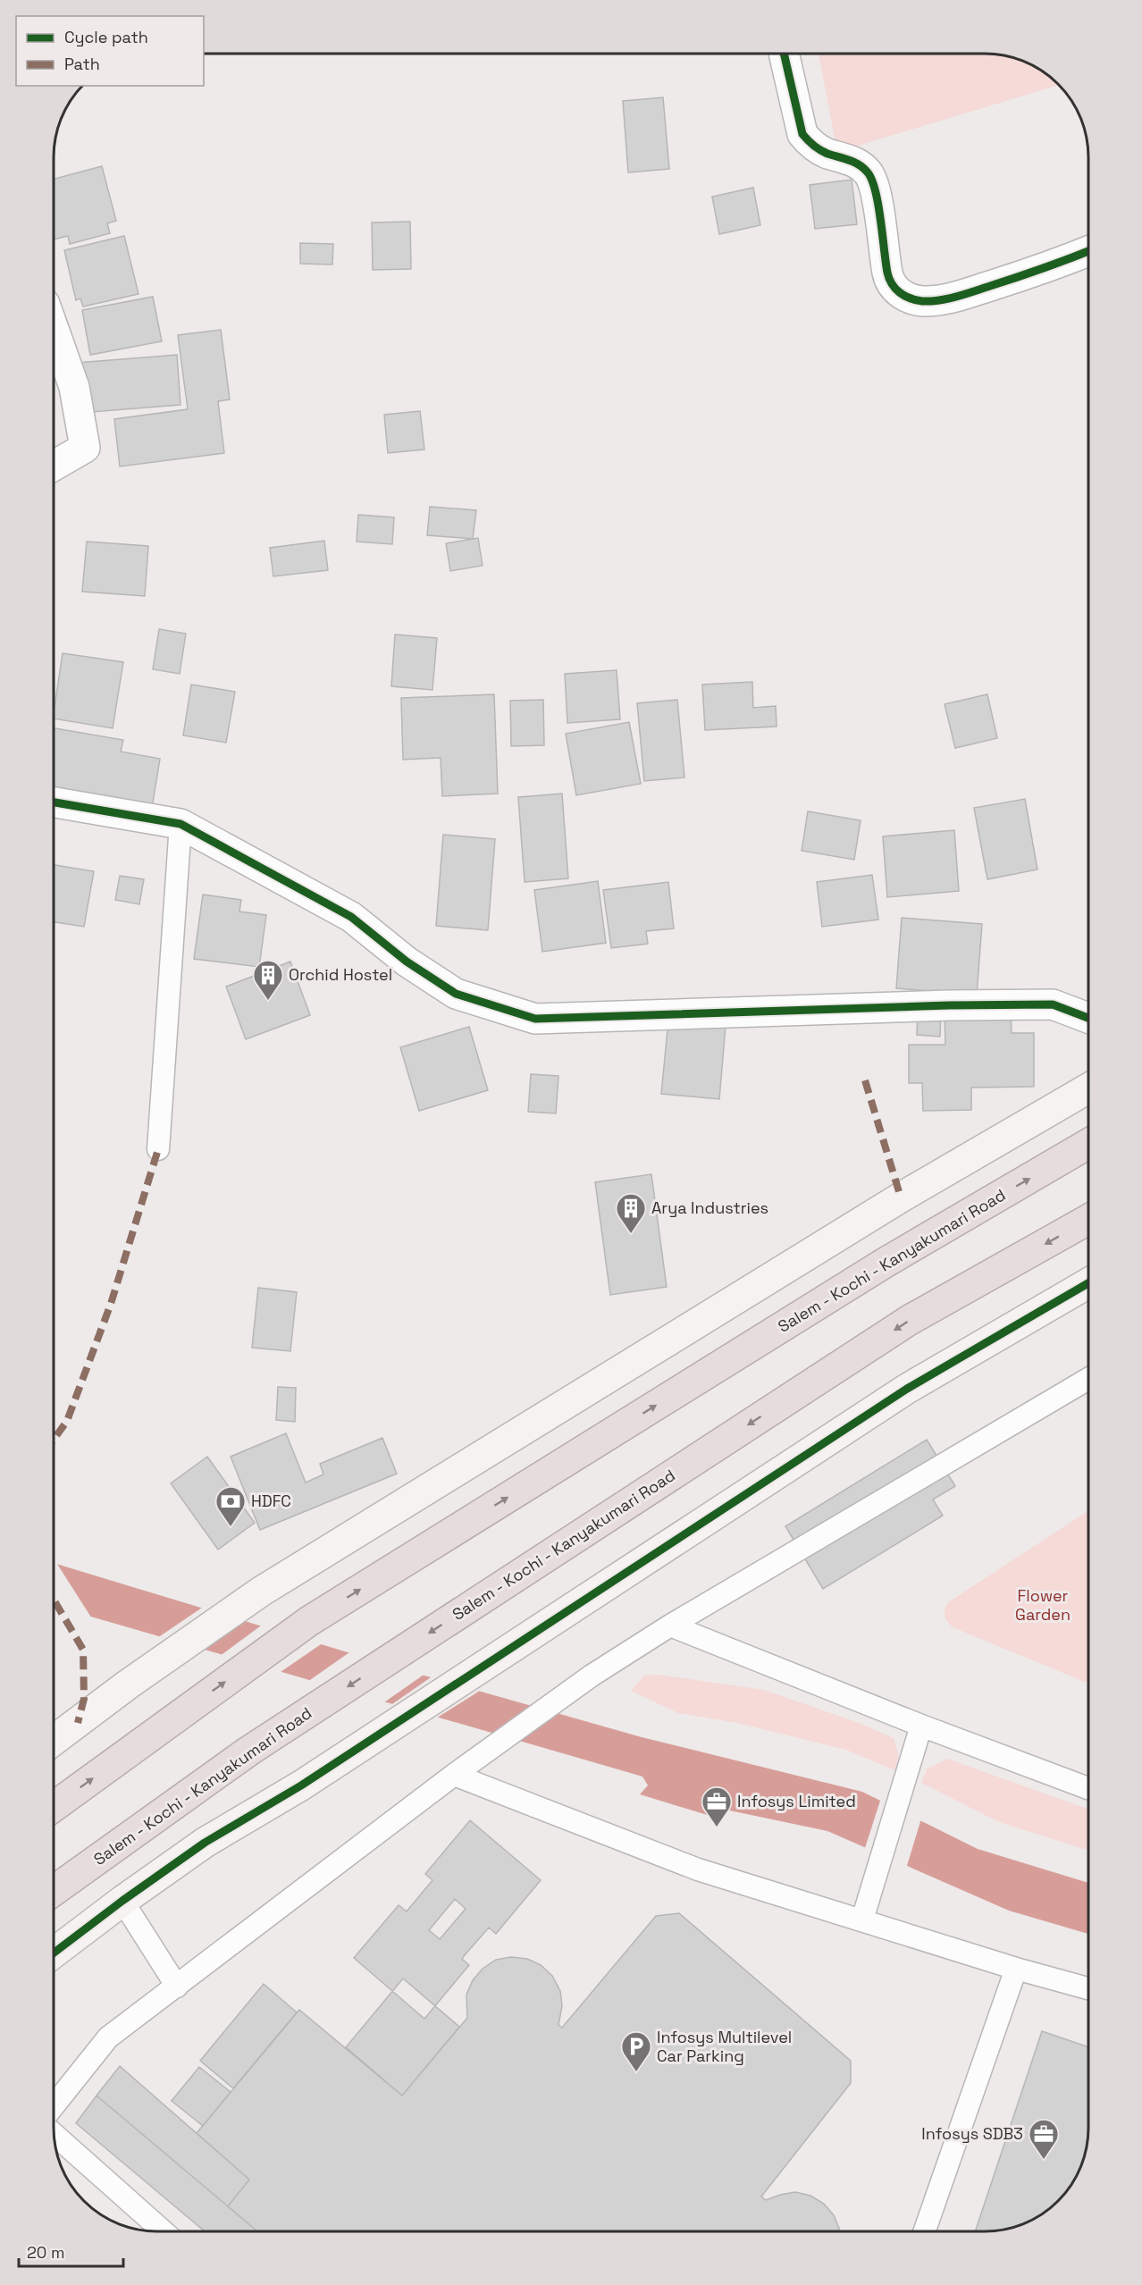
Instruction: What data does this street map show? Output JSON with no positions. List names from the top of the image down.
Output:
{
  "streets": {
    "highway": ["Salem - Kochi - Kanyakumari Road"]
  },
  "parks": ["Flower Garden"],
  "places": {
    "building": ["Orchid Hostel", "Arya Industries"],
    "bank": ["HDFC"],
    "office": ["Infosys Limited", "Infosys SDB3"],
    "parking": ["Infosys Multilevel Car Parking"]
  },
  "legend": ["Cycle path", "Path"],
  "scale_bar": "20 m"
}
